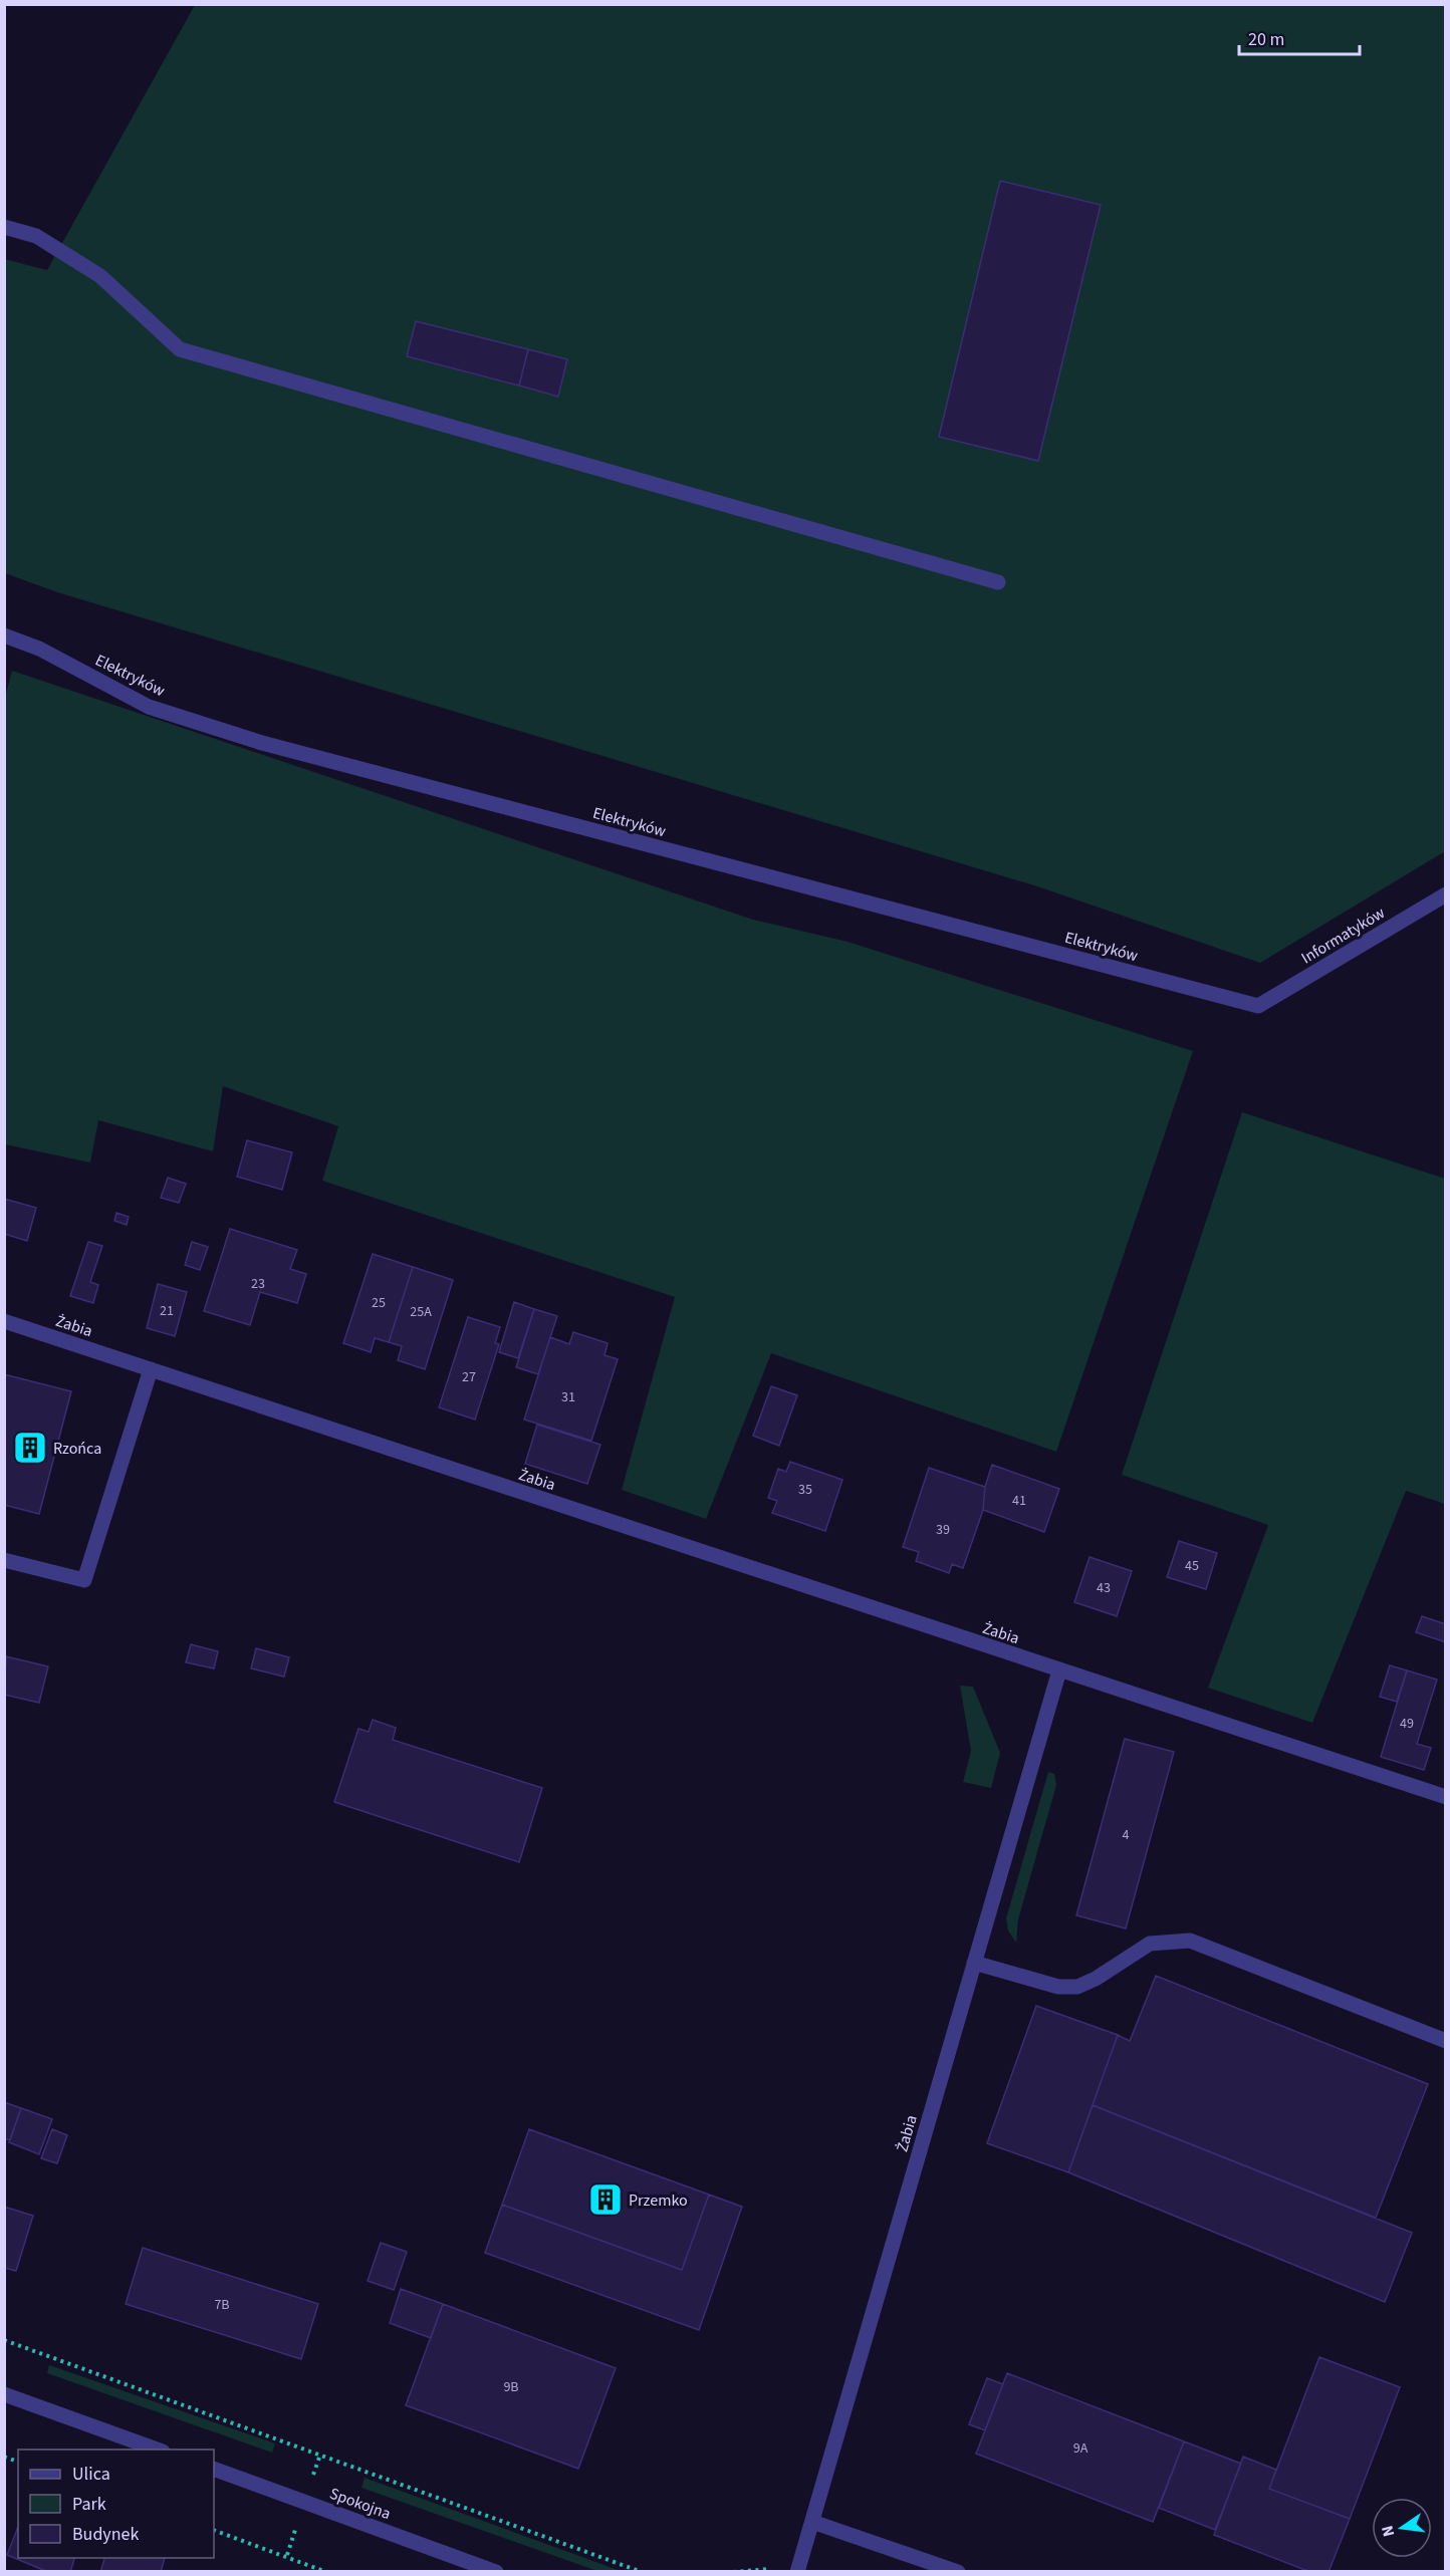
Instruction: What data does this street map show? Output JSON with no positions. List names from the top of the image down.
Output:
{
  "streets": {
    "street": [
      "Elektryków",
      "Informatyków",
      "Żabia",
      "Spokojna"
    ]
  },
  "crossings": [
    ["Elektryków", "Informatyków"]
  ],
  "places": {
    "building": ["Rzońca", "Przemko"]
  },
  "house_numbers": [
    "23",
    "25",
    "21",
    "25A",
    "27",
    "31",
    "35",
    "41",
    "39",
    "45",
    "43",
    "49",
    "4",
    "7B",
    "9B",
    "9A"
  ],
  "legend": ["Ulica", "Park", "Budynek"],
  "scale_bar": "20 m",
  "north": "left"
}
